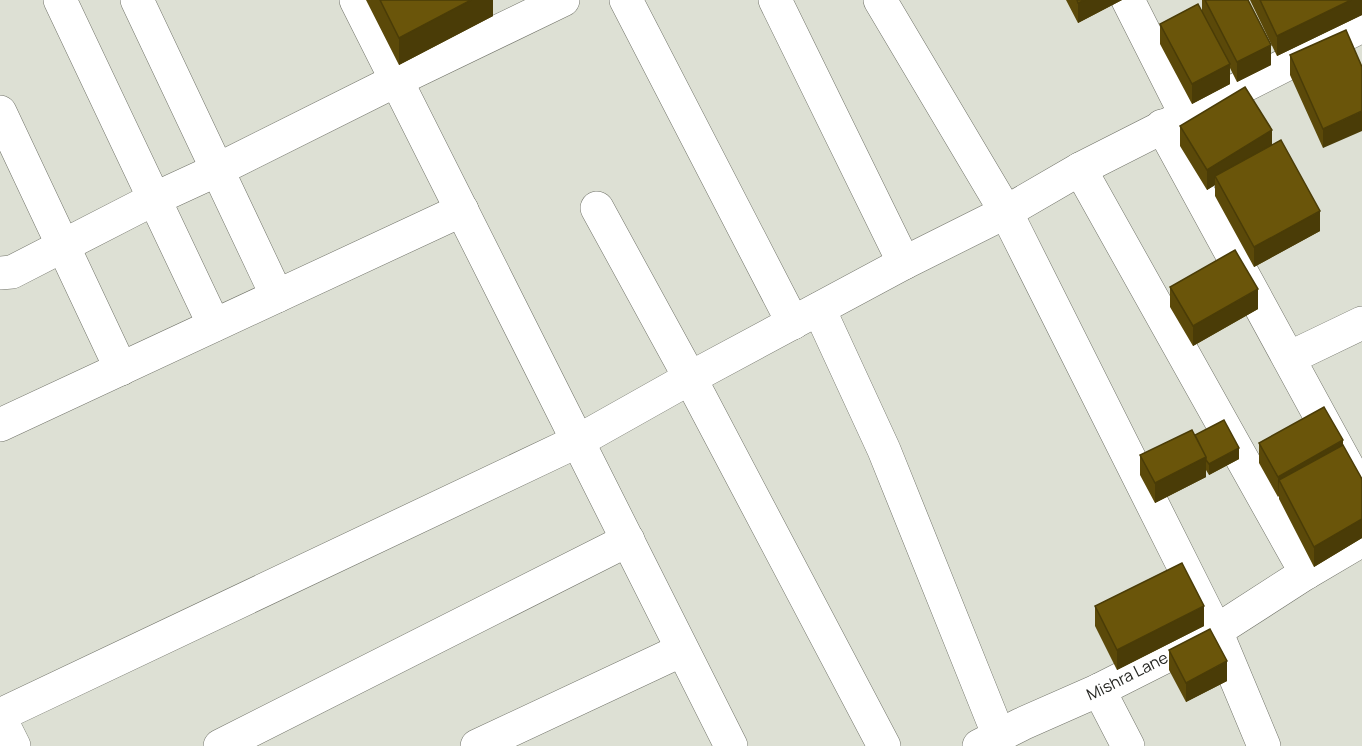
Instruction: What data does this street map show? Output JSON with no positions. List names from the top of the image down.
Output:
{
  "streets": {
    "street": ["Mishra Lane"]
  }
}
